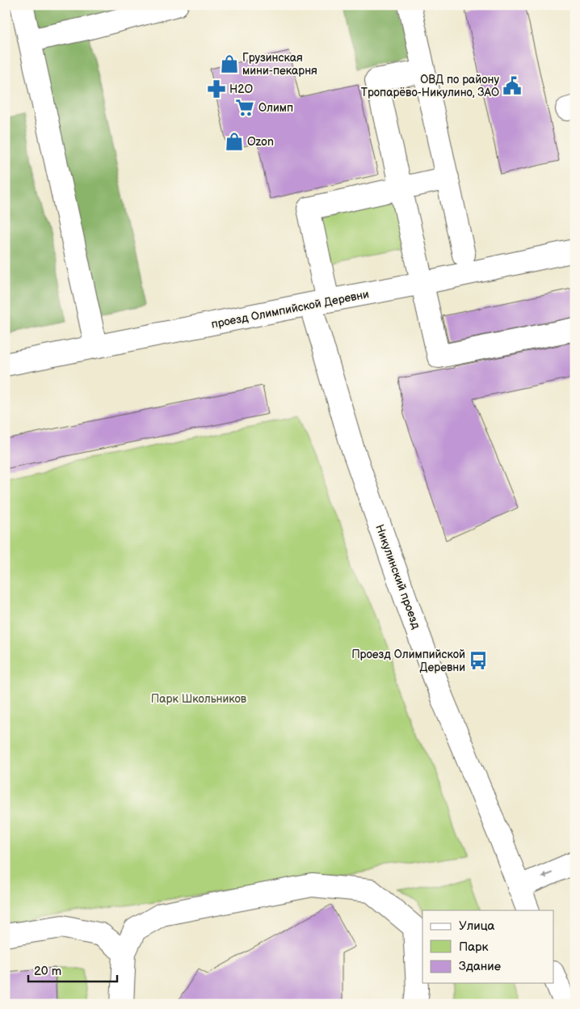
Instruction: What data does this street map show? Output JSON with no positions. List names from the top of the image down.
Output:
{
  "streets": {
    "street": ["проезд Олимпийской Деревни", "Никулинский проезд"]
  },
  "crossings": [
    ["проезд Олимпийской Деревни", "Никулинский проезд"]
  ],
  "parks": ["Парк Школьников"],
  "places": {
    "shop": ["Грузинская мини-пекарня", "Ozon"],
    "public building": ["ОВД по району Тропарёво-Никулино, ЗАО"],
    "pharmacy": ["H2O"],
    "supermarket": ["Олимп"],
    "bus stop": ["Проезд Олимпийской Деревни"]
  },
  "legend": ["Улица", "Парк", "Здание"],
  "scale_bar": "20 m"
}
